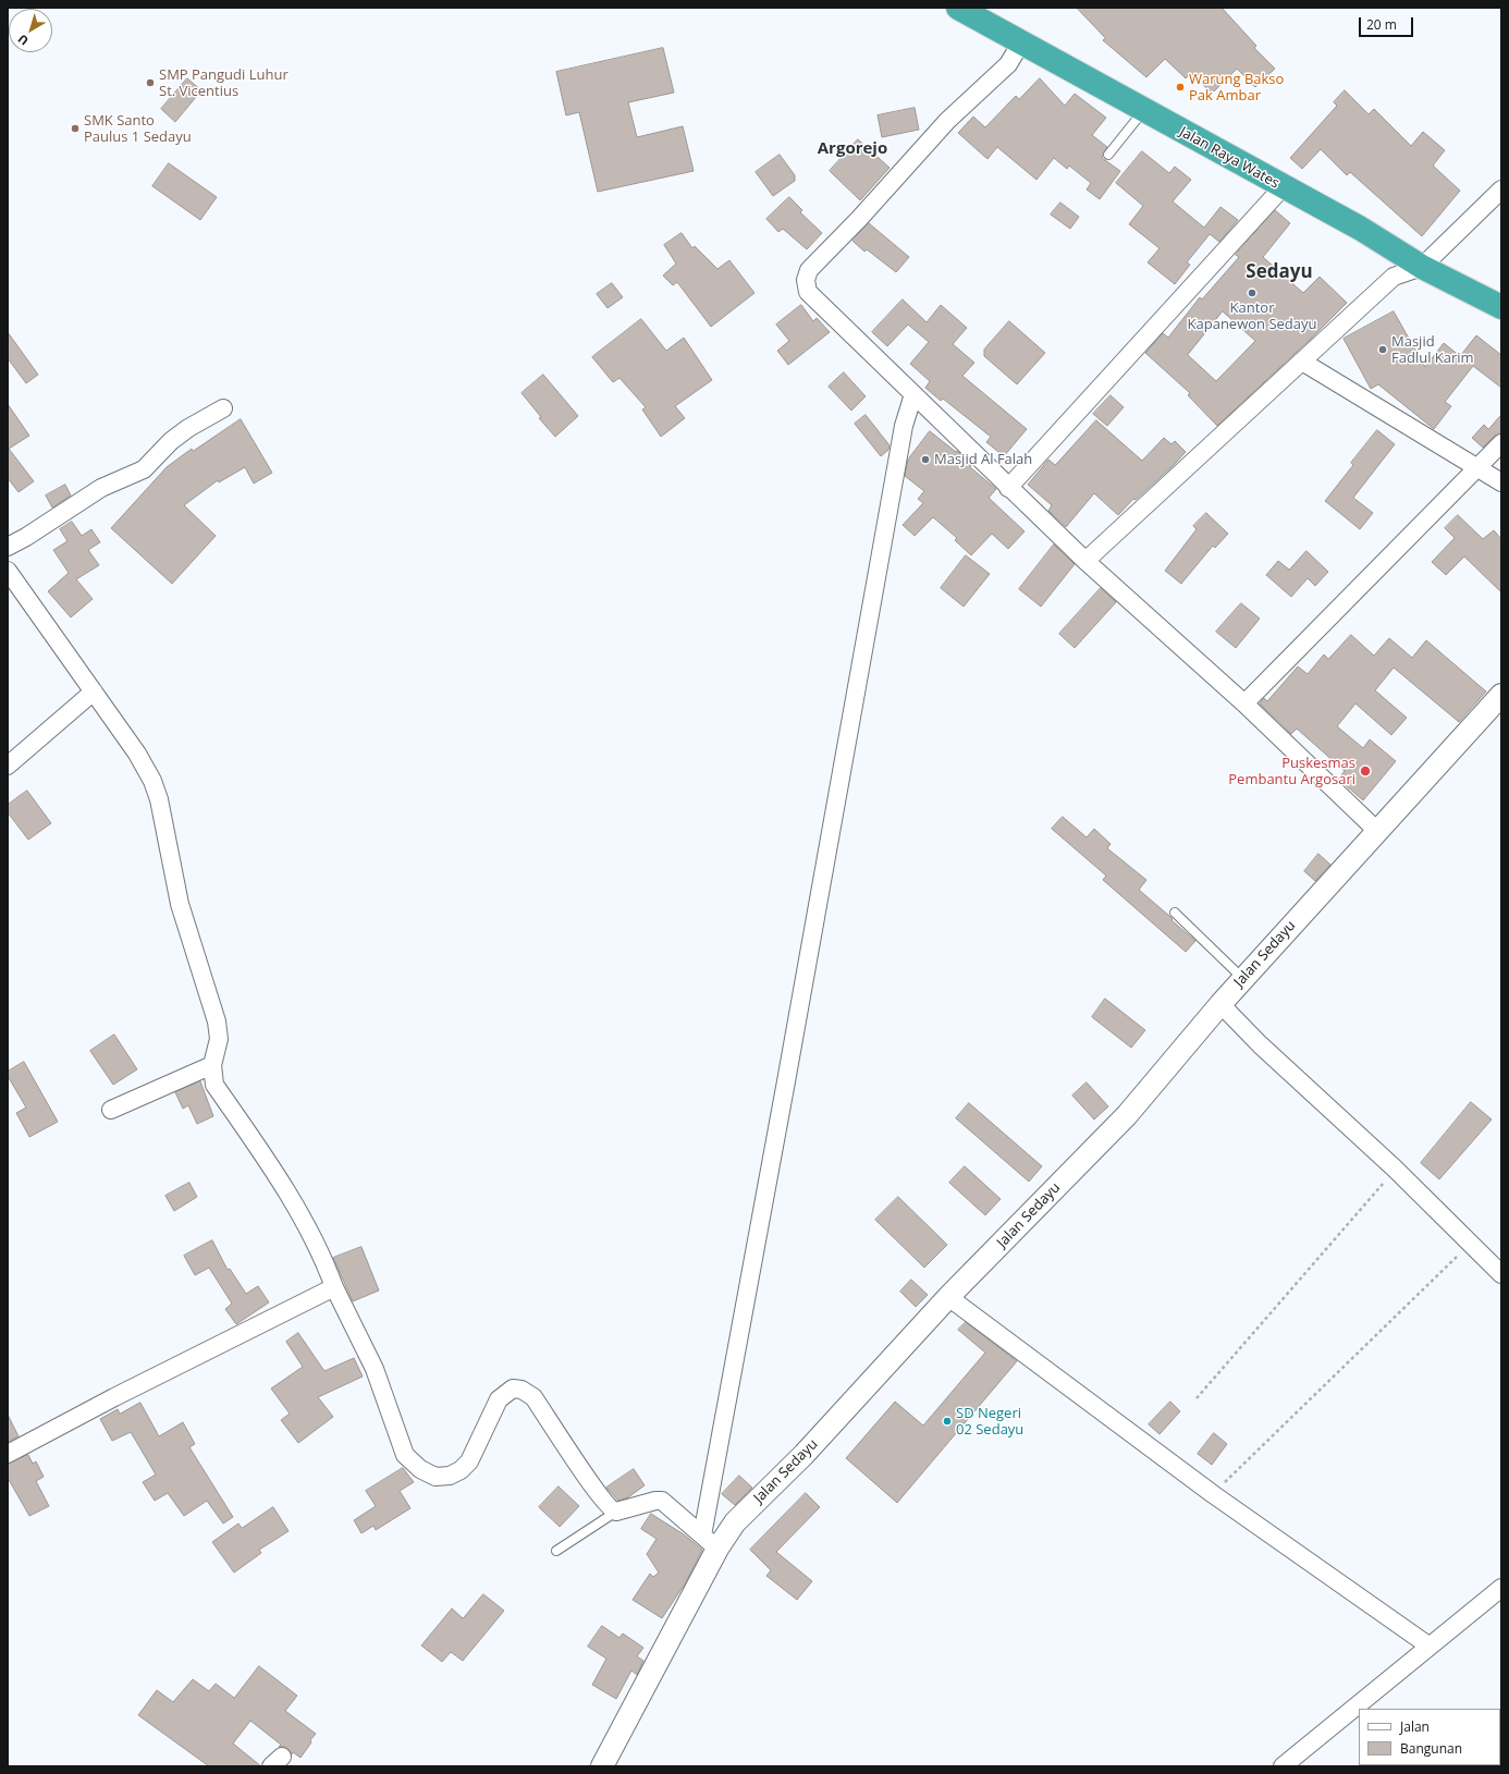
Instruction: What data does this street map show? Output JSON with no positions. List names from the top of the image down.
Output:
{
  "streets": {
    "highway": ["Jalan Raya Wates"],
    "street": ["Jalan Sedayu"]
  },
  "districts": ["Argorejo", "Sedayu"],
  "places": [
    "SMP Pangudi Luhur St. Vicentius",
    "Warung Bakso Pak Ambar",
    "SMK Santo Paulus 1 Sedayu",
    "Kantor Kapanewon Sedayu",
    "Masjid Fadlul Karim",
    "Masjid Al Falah",
    "Puskesmas Pembantu Argosari",
    "SD Negeri 02 Sedayu"
  ],
  "legend": ["Jalan", "Bangunan"],
  "scale_bar": "20 m",
  "north": "bottom left"
}
